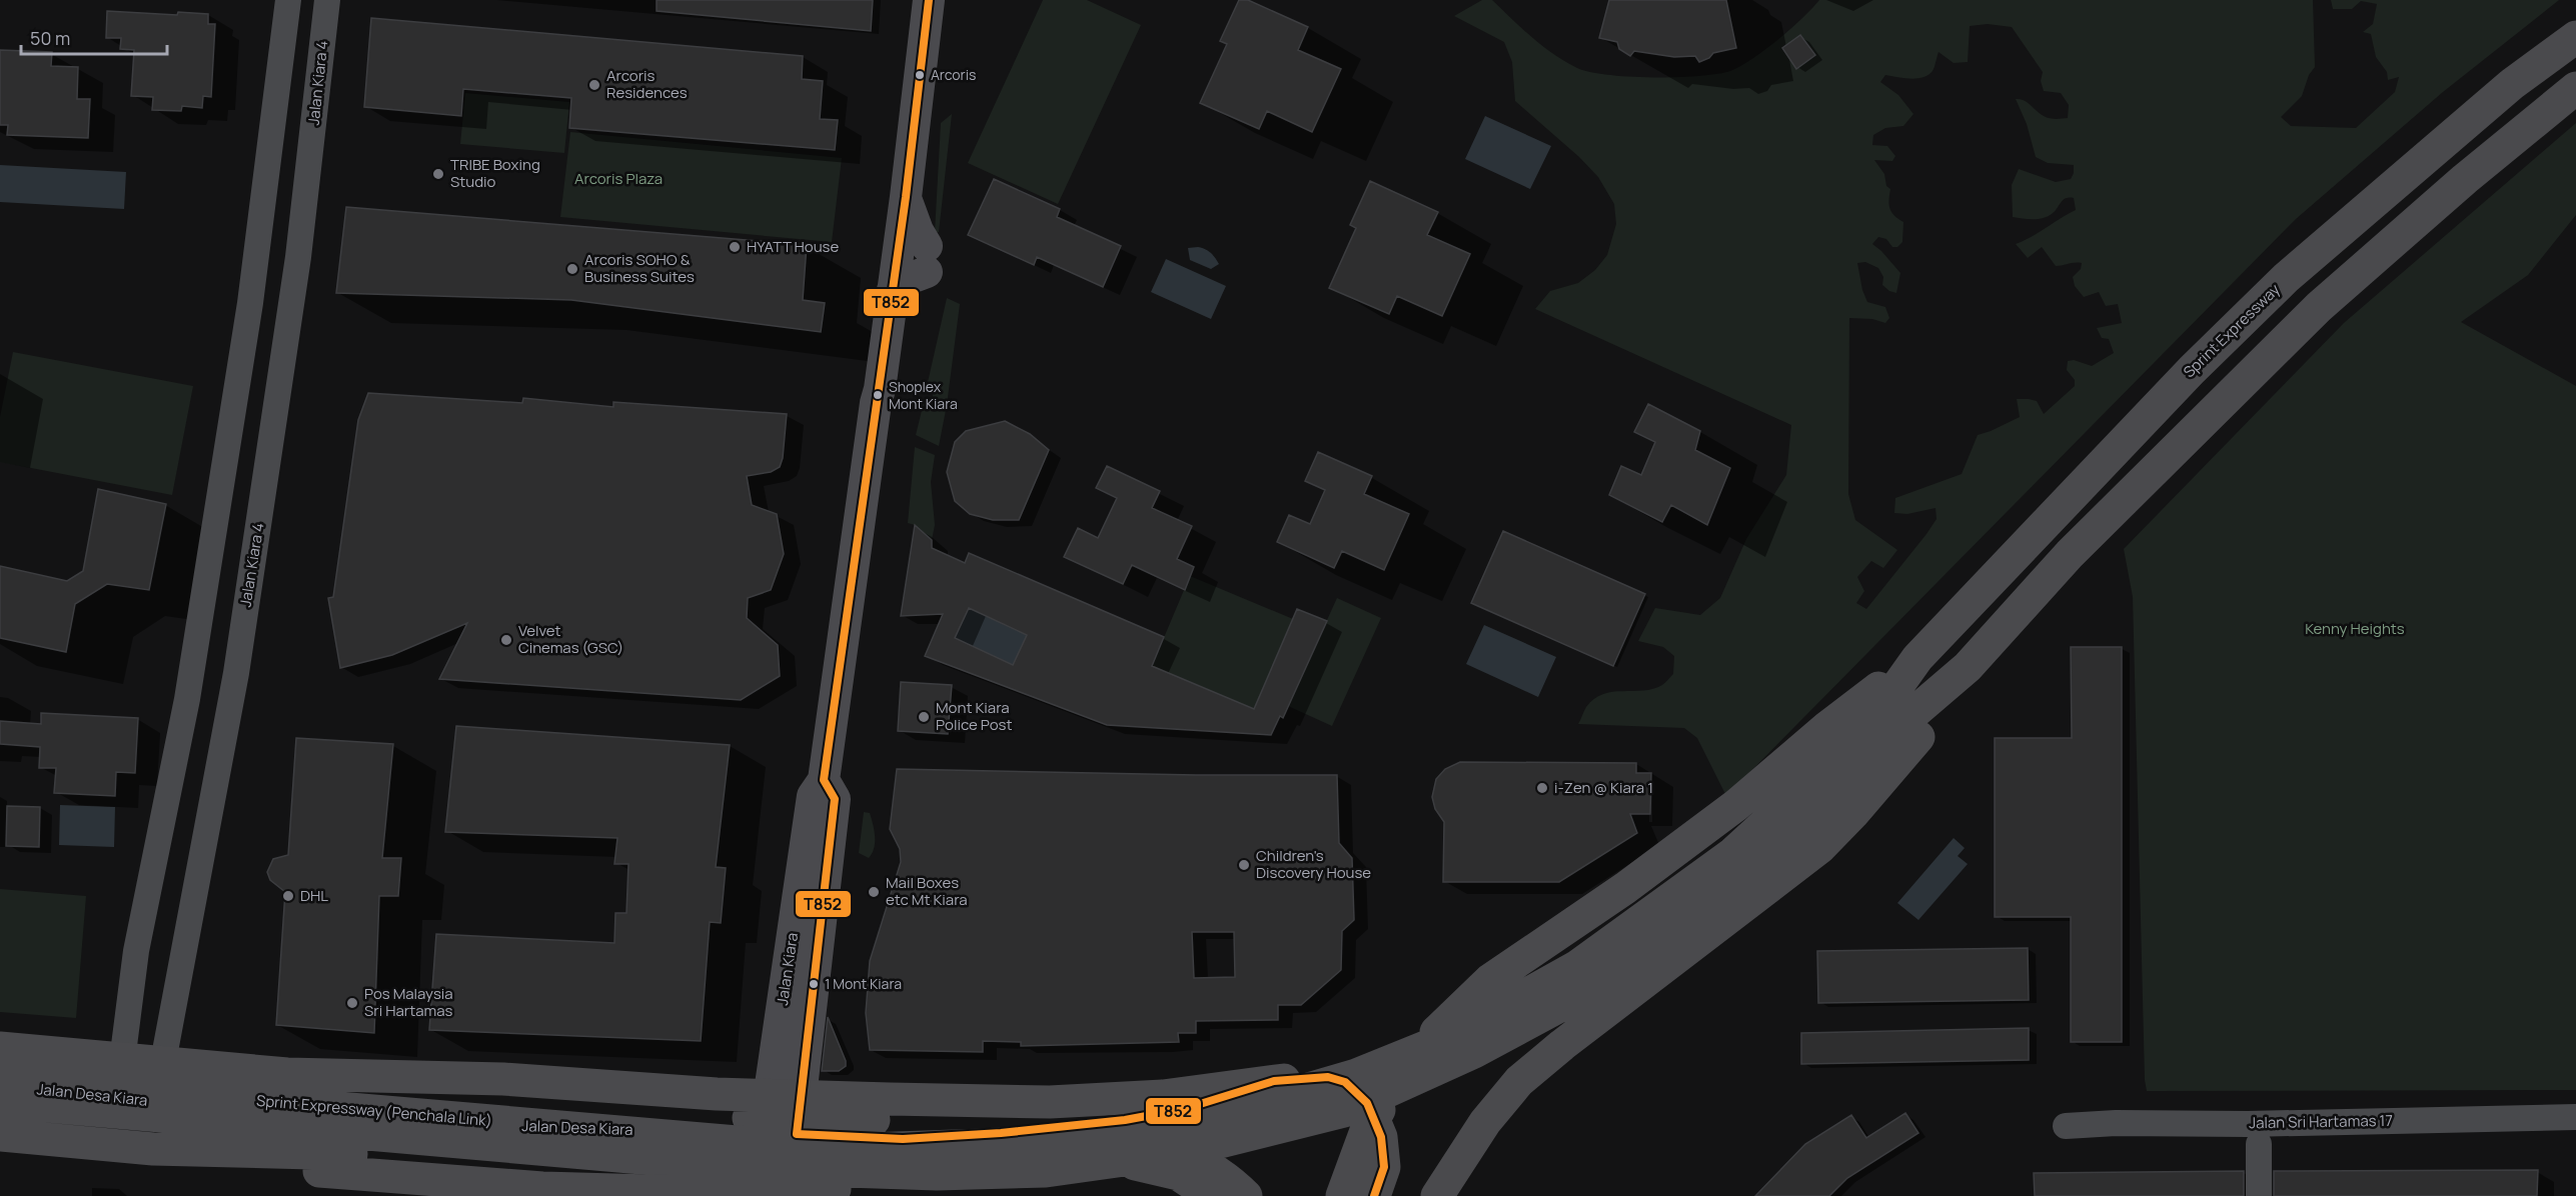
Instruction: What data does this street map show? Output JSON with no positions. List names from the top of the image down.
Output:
{
  "streets": {
    "highway": ["Sprint Expressway", "Sprint Expressway (Penchala Link)"],
    "main road": ["Jalan Kiara", "Jalan Desa Kiara"],
    "street": ["Jalan Kiara 4", "Jalan Sri Hartamas 17"]
  },
  "crossings": [
    ["Jalan Kiara 4", "Jalan Desa Kiara"],
    ["Jalan Kiara", "Jalan Desa Kiara"],
    ["Jalan Kiara", "Sprint Expressway (Penchala Link)"],
    ["Jalan Desa Kiara", "Sprint Expressway (Penchala Link)"]
  ],
  "parks": ["Arcoris Plaza", "Kenny Heights"],
  "places": [
    "Arcoris",
    "Arcoris Residences",
    "TRIBE Boxing Studio",
    "HYATT House",
    "Arcoris SOHO & Business Suites",
    "Shoplex Mont Kiara",
    "Velvet Cinemas (GSC)",
    "Mont Kiara Police Post",
    "i-Zen @ Kiara 1",
    "Children's Discovery House",
    "Mail Boxes etc Mt Kiara",
    "DHL",
    "1 Mont Kiara",
    "Pos Malaysia Sri Hartamas"
  ],
  "lines": ["transit line T852"],
  "scale_bar": "50 m"
}
